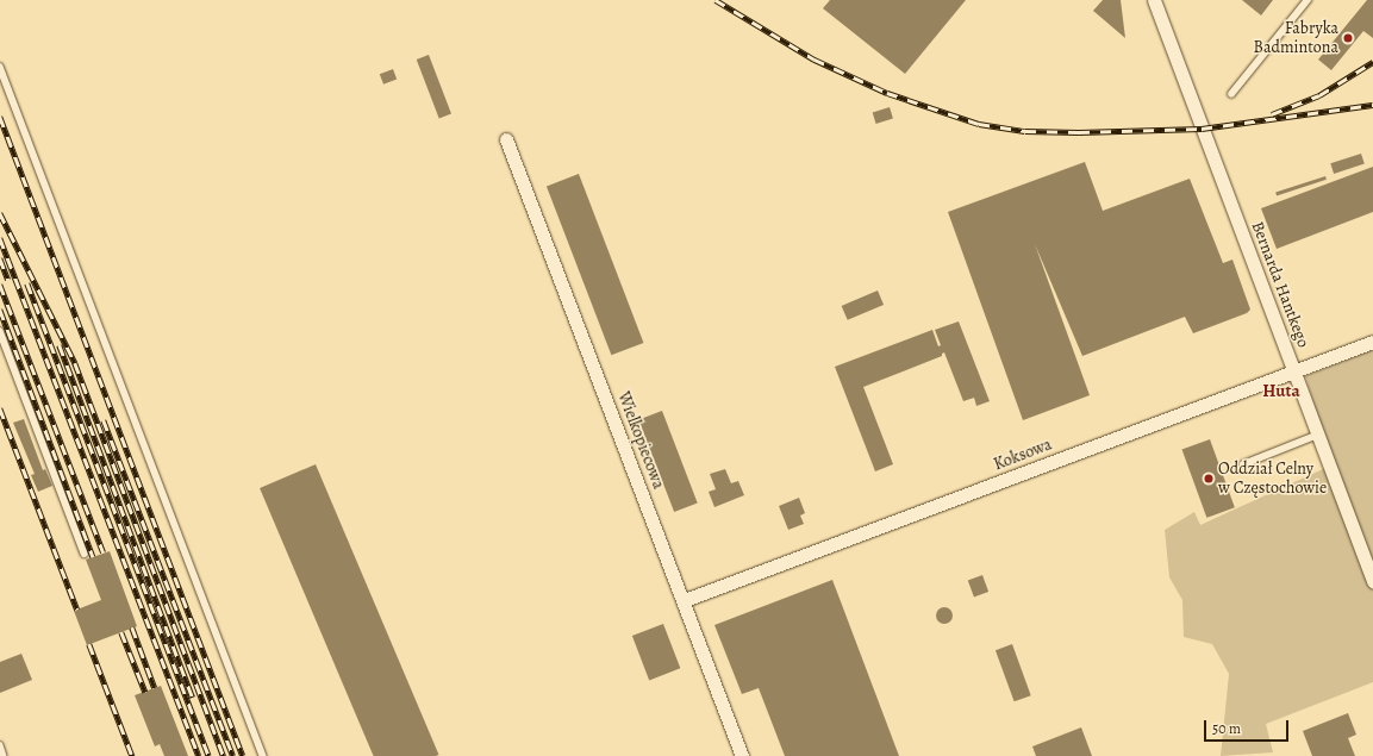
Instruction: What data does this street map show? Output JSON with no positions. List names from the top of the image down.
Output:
{
  "streets": {
    "street": ["Bernarda Hantkego", "Wielkopiecowa", "Koksowa"]
  },
  "crossings": [
    ["Bernarda Hantkego", "Koksowa"],
    ["Wielkopiecowa", "Koksowa"]
  ],
  "districts": ["Huta"],
  "places": ["Fabryka Badmintona", "Oddział Celny w Częstochowie"],
  "scale_bar": "50 m"
}
